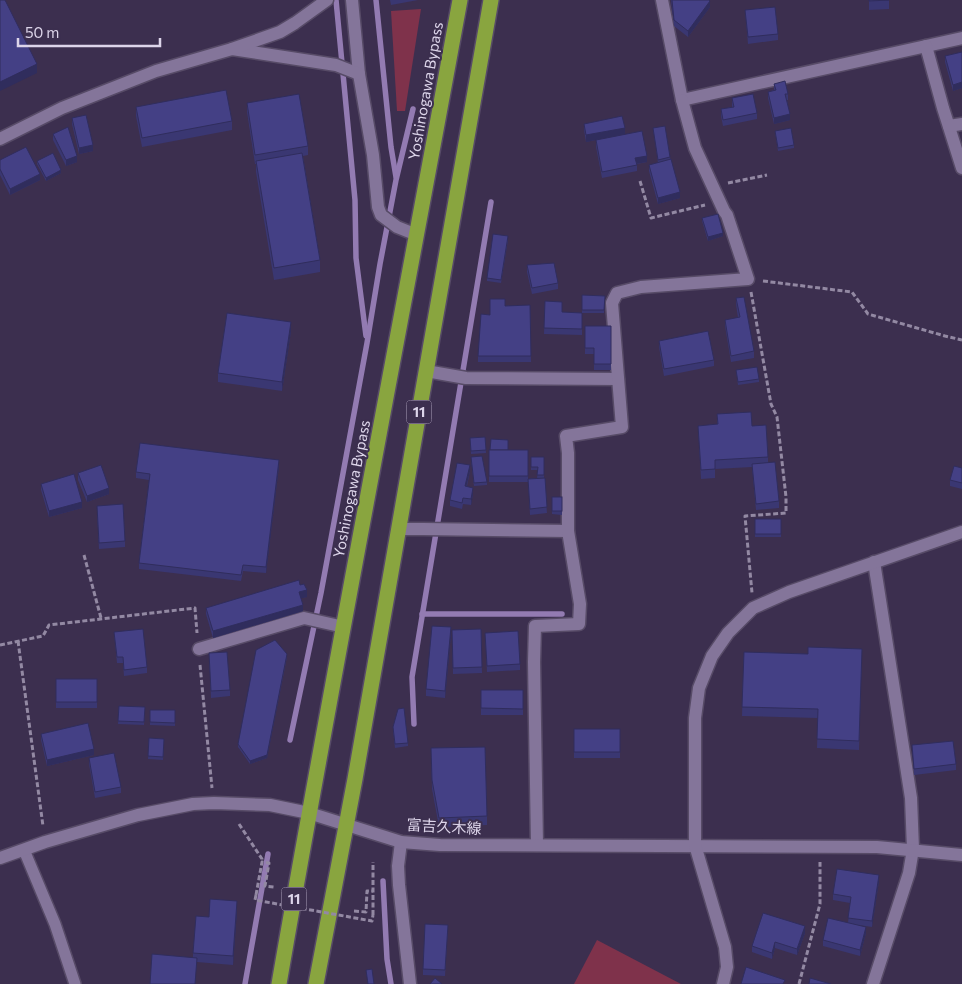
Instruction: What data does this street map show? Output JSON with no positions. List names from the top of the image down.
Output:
{
  "streets": {
    "highway": ["Yoshinogawa Bypass", "11"],
    "street": ["富吉久木線"]
  },
  "crossings": [
    ["Yoshinogawa Bypass", "富吉久木線"],
    ["11", "富吉久木線"]
  ],
  "scale_bar": "50 m"
}
